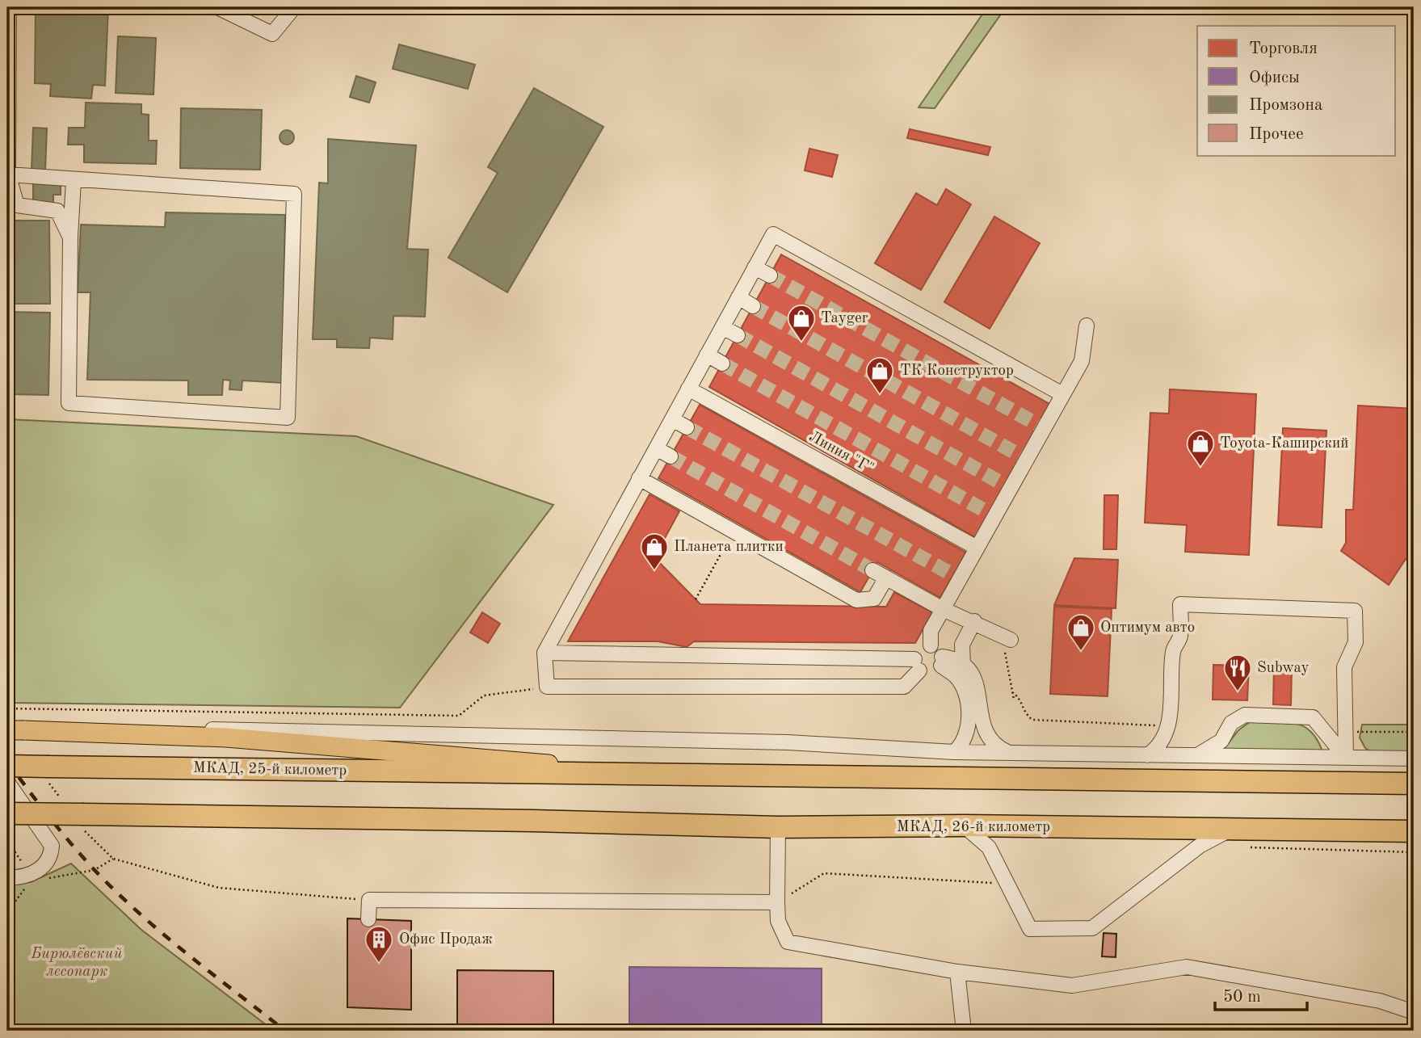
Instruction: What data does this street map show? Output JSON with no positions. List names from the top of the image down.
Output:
{
  "streets": {
    "highway": ["МКАД, 25-й километр", "МКАД, 26-й километр"],
    "street": ["Линия \"Г\""]
  },
  "parks": ["Бирюлёвский лесопарк"],
  "places": {
    "shop": [
      "Tayger",
      "ТК Конструктор",
      "Toyota-Каширский",
      "Планета плитки",
      "Оптимум авто"
    ],
    "restaurant": ["Subway"],
    "building": ["Офис Продаж"]
  },
  "legend": [
    "Торговля",
    "Офисы",
    "Промзона",
    "Прочее"
  ],
  "scale_bar": "50 m"
}
